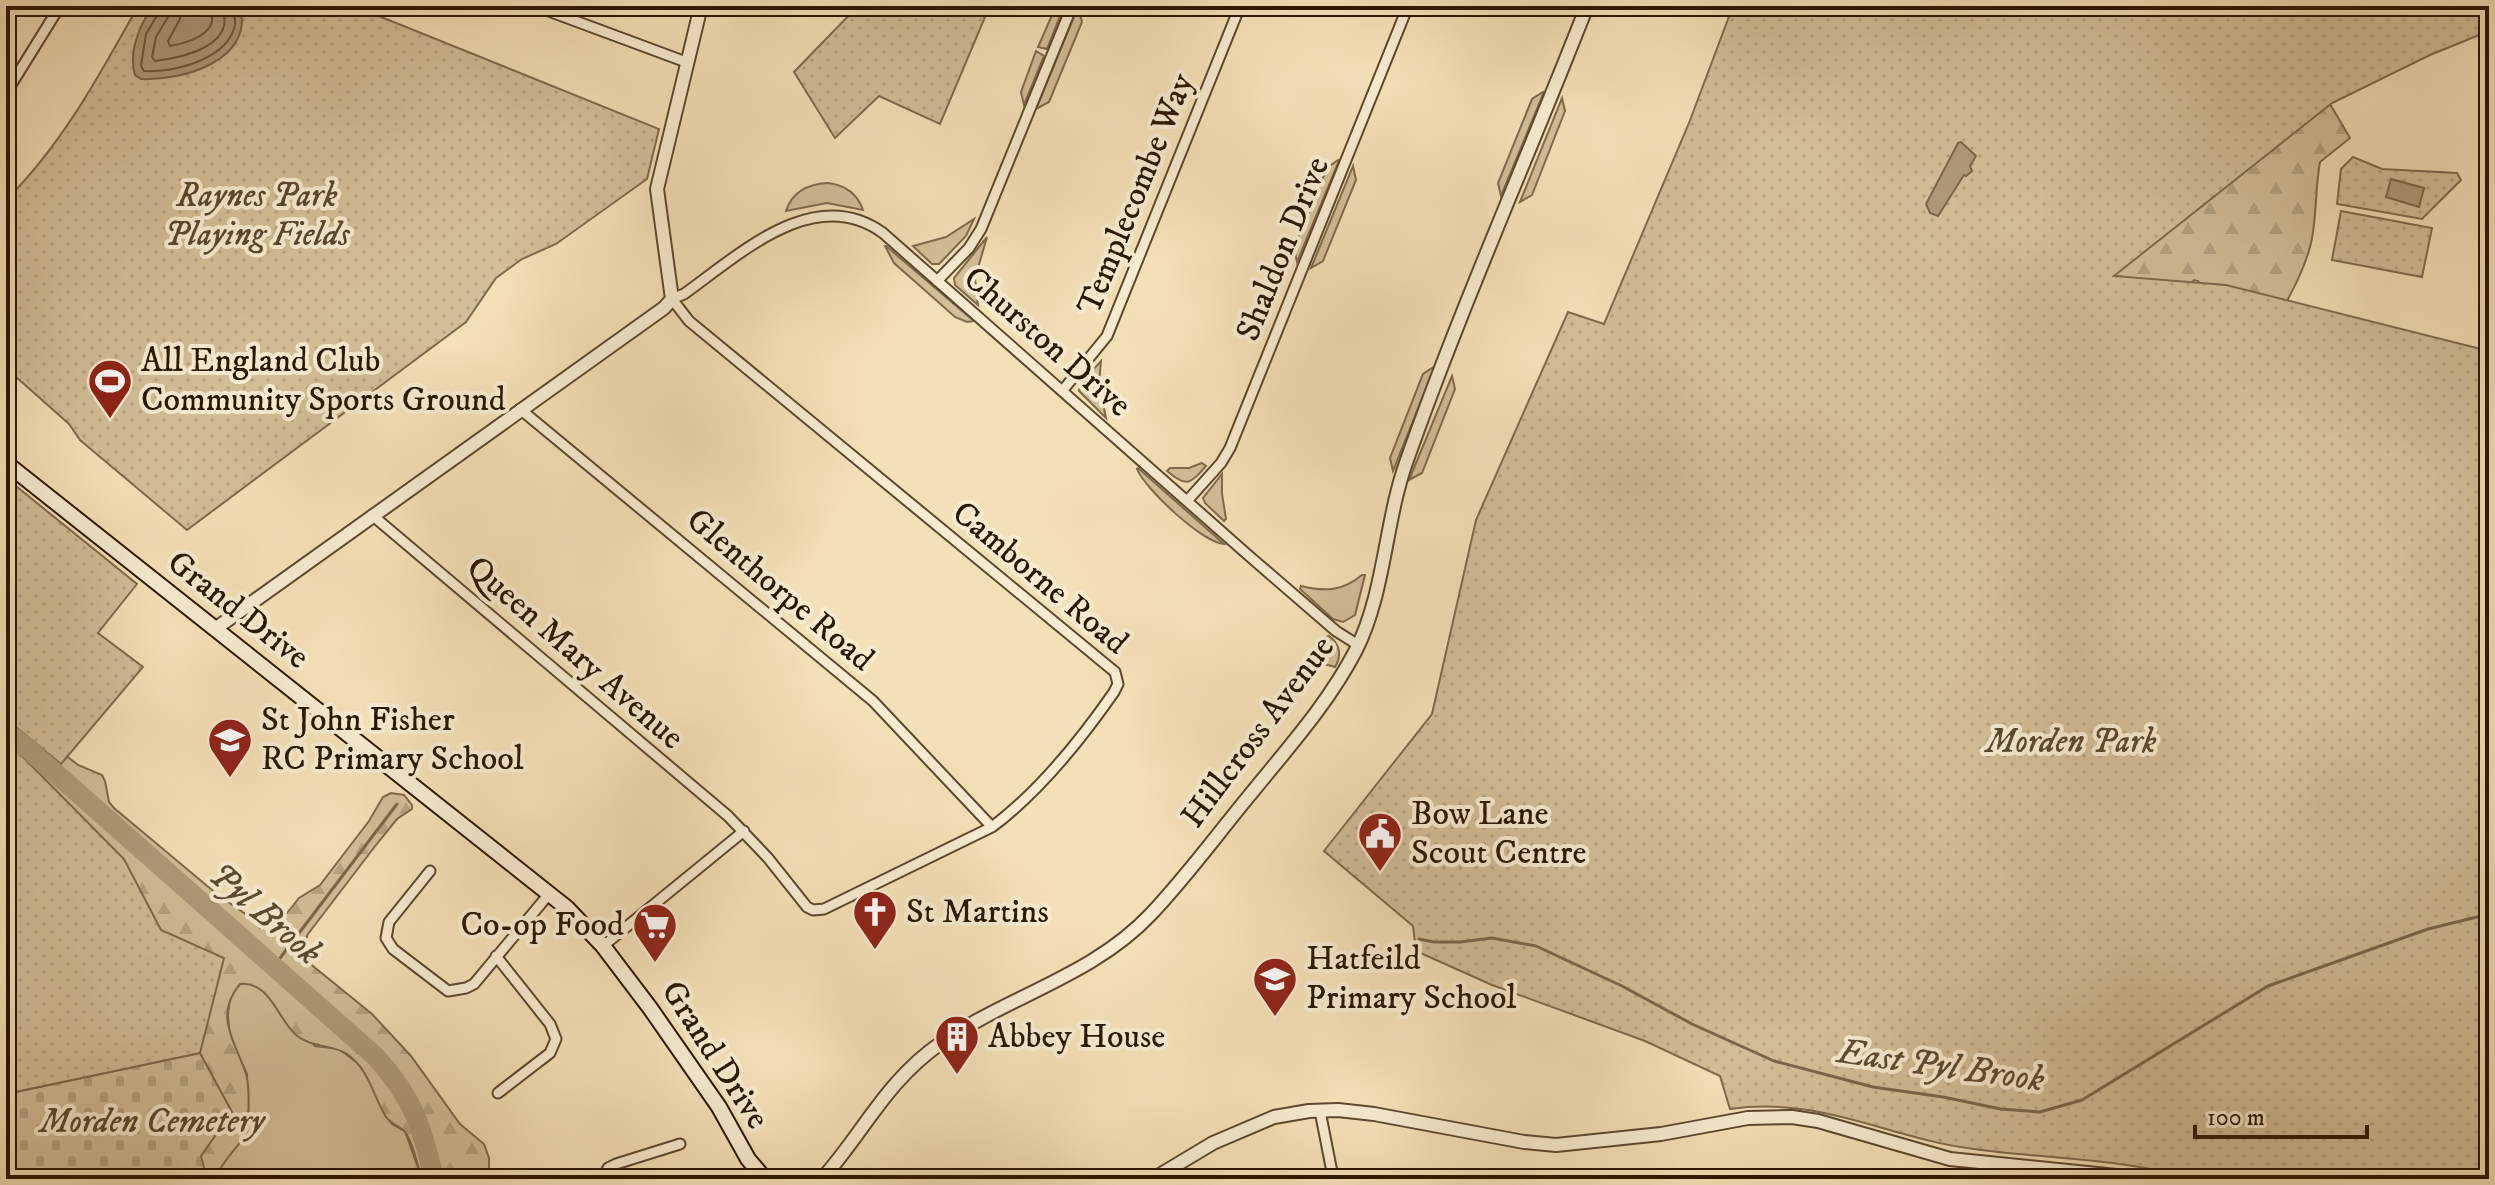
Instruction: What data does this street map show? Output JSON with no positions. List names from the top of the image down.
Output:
{
  "streets": {
    "main road": ["Grand Drive"],
    "street": [
      "Templecombe Way",
      "Shaldon Drive",
      "Churston Drive",
      "Camborne Road",
      "Glenthorpe Road",
      "Queen Mary Avenue",
      "Hillcross Avenue"
    ]
  },
  "crossings": [
    ["Templecombe Way", "Churston Drive"],
    ["Shaldon Drive", "Churston Drive"],
    ["Churston Drive", "Camborne Road"],
    ["Churston Drive", "Hillcross Avenue"],
    ["Camborne Road", "Glenthorpe Road"],
    ["Camborne Road", "Queen Mary Avenue"]
  ],
  "water": ["Pyl Brook", "East Pyl Brook"],
  "parks": ["Raynes Park Playing Fields", "Morden Park", "Morden Cemetery"],
  "places": {
    "sports": ["All England Club Community Sports Ground"],
    "school or university": ["St John Fisher RC Primary School", "Hatfeild Primary School"],
    "public building": ["Bow Lane Scout Centre"],
    "church": ["St Martins"],
    "supermarket": ["Co-op Food"],
    "building": ["Abbey House"]
  },
  "scale_bar": "100 m"
}
